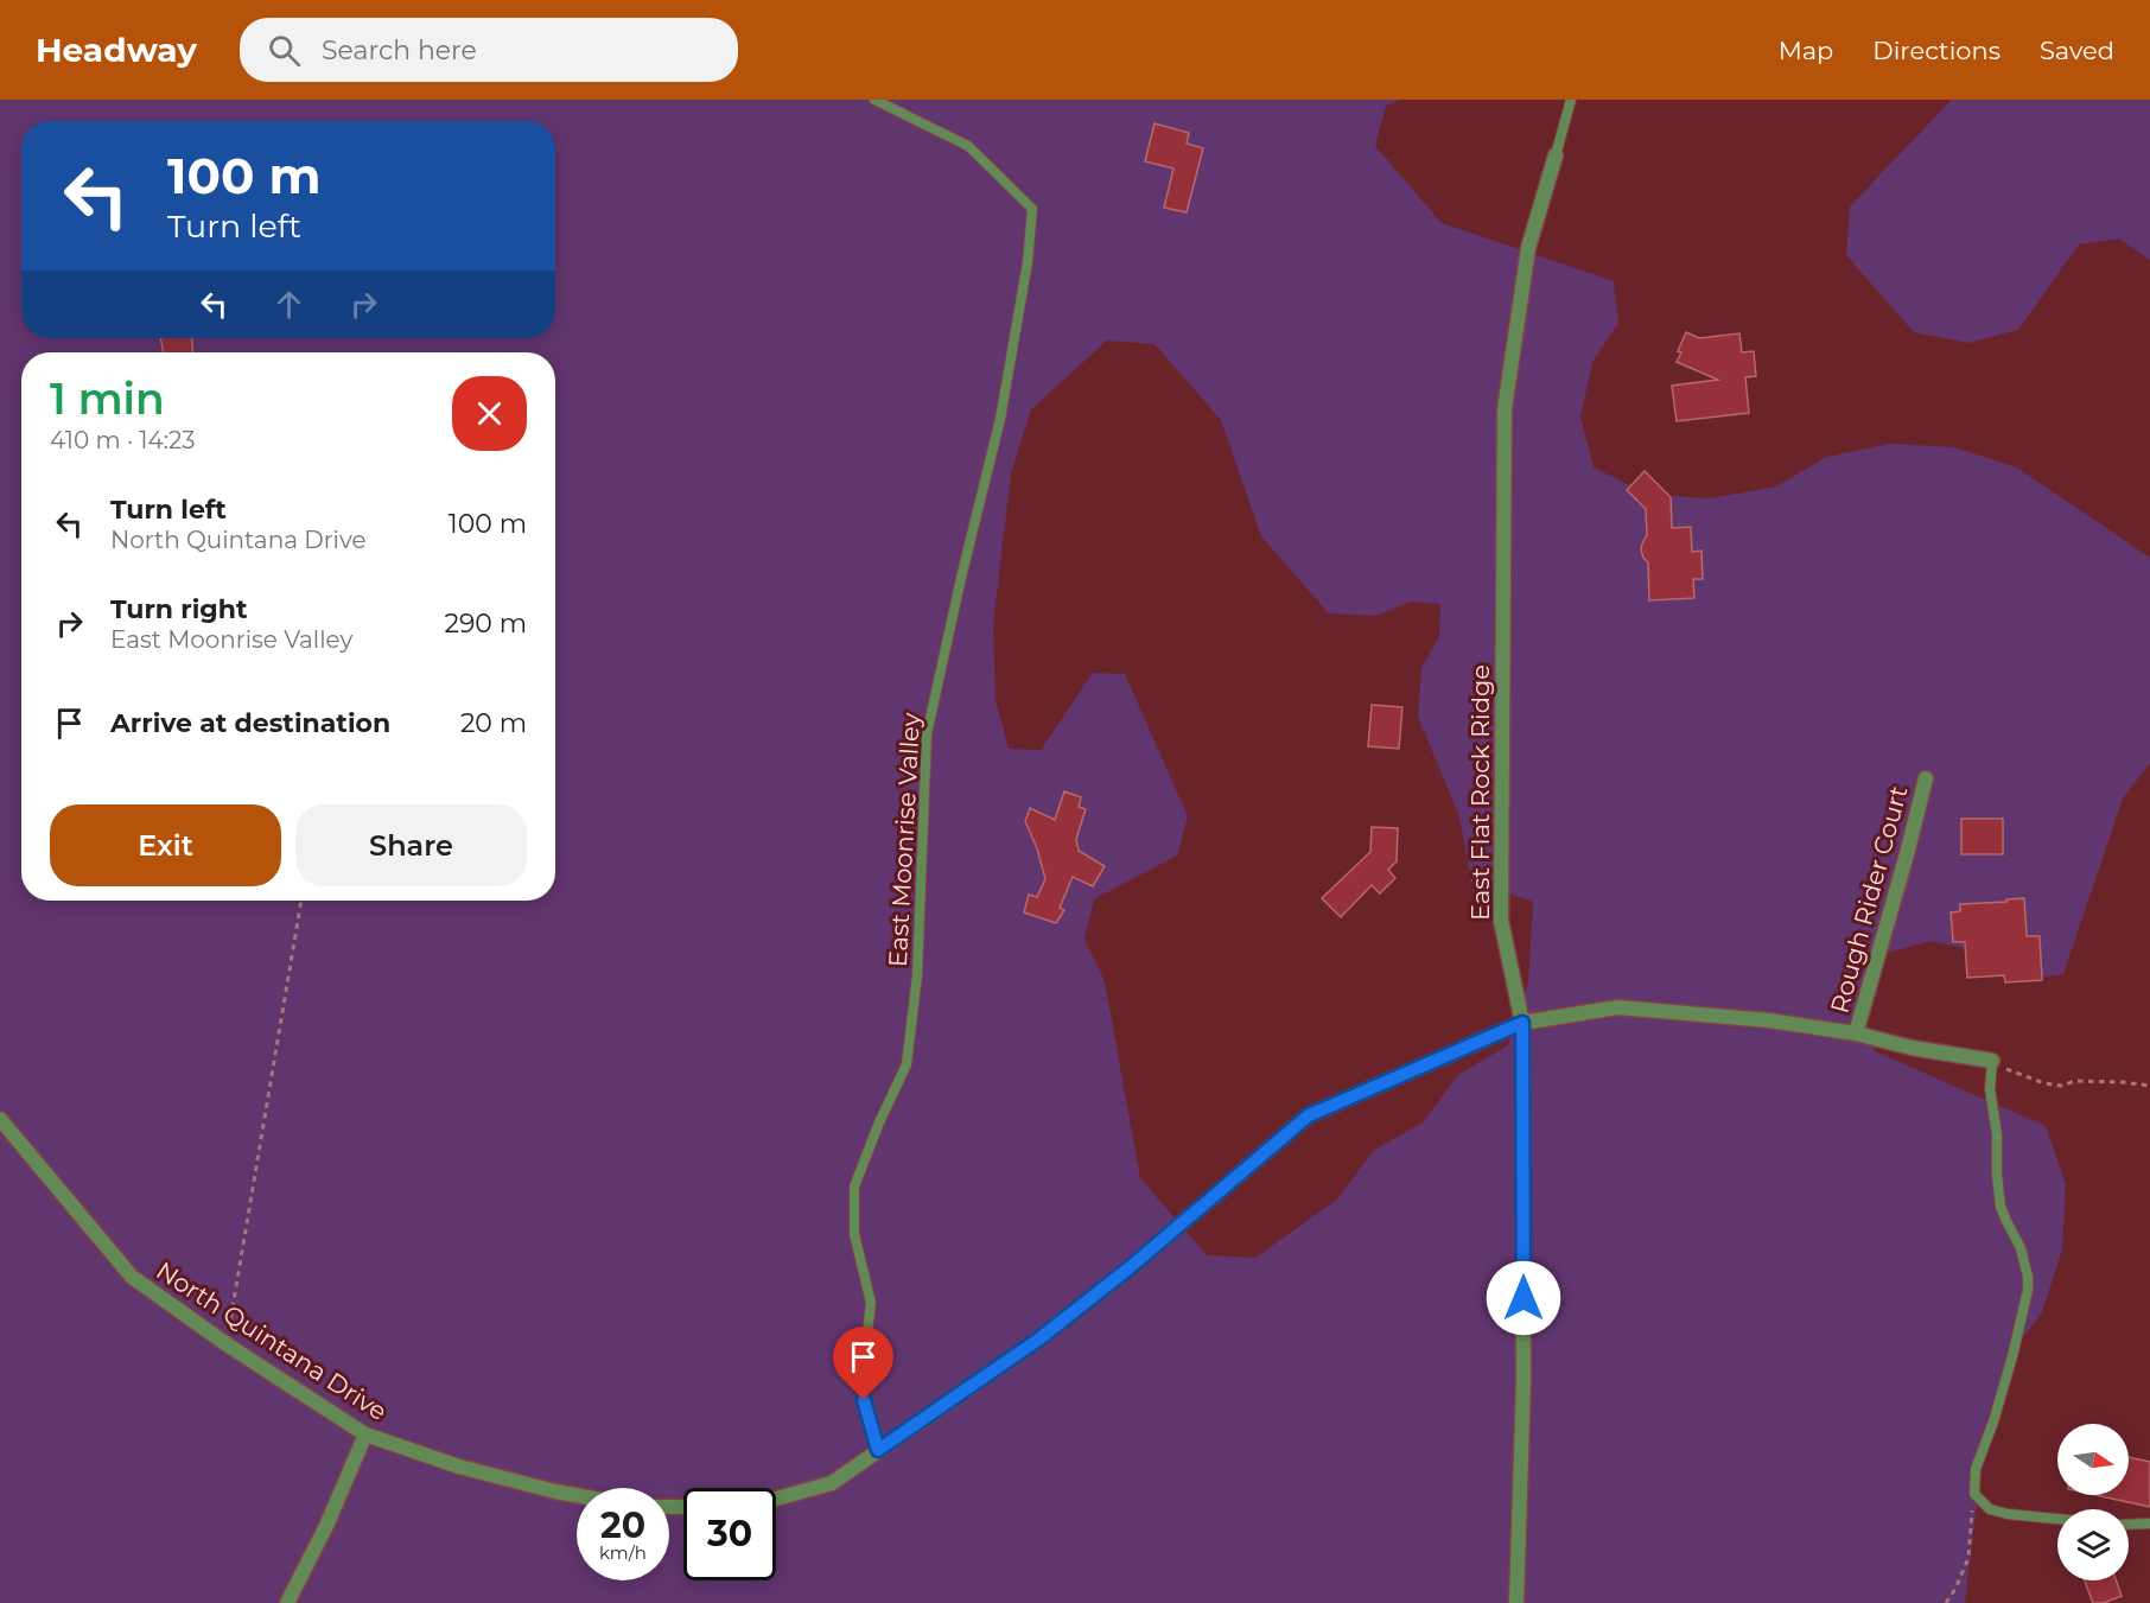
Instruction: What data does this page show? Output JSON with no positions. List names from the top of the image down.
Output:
{
  "streets": {
    "street": ["East Flat Rock Ridge", "Rough Rider Court", "North Quintana Drive"],
    "lane": ["East Moonrise Valley"]
  },
  "north": "right",
  "page": {
    "header": "Headway",
    "search": "Search here",
    "nav": ["Map", "Directions", "Saved"],
    "turn": ["100 m", "Turn left"],
    "heading": ["1 min", "410 m · 14:23"],
    "list": [
      {
        "name": "Turn left",
        "note": "North Quintana Drive",
        "value": "100 m"
      },
      {
        "name": "Turn right",
        "note": "East Moonrise Valley",
        "value": "290 m"
      },
      {
        "name": "Arrive at destination",
        "value": "20 m"
      }
    ],
    "buttons": ["Exit", "Share"],
    "speed": "20 km/h",
    "limit": "30"
  }
}
